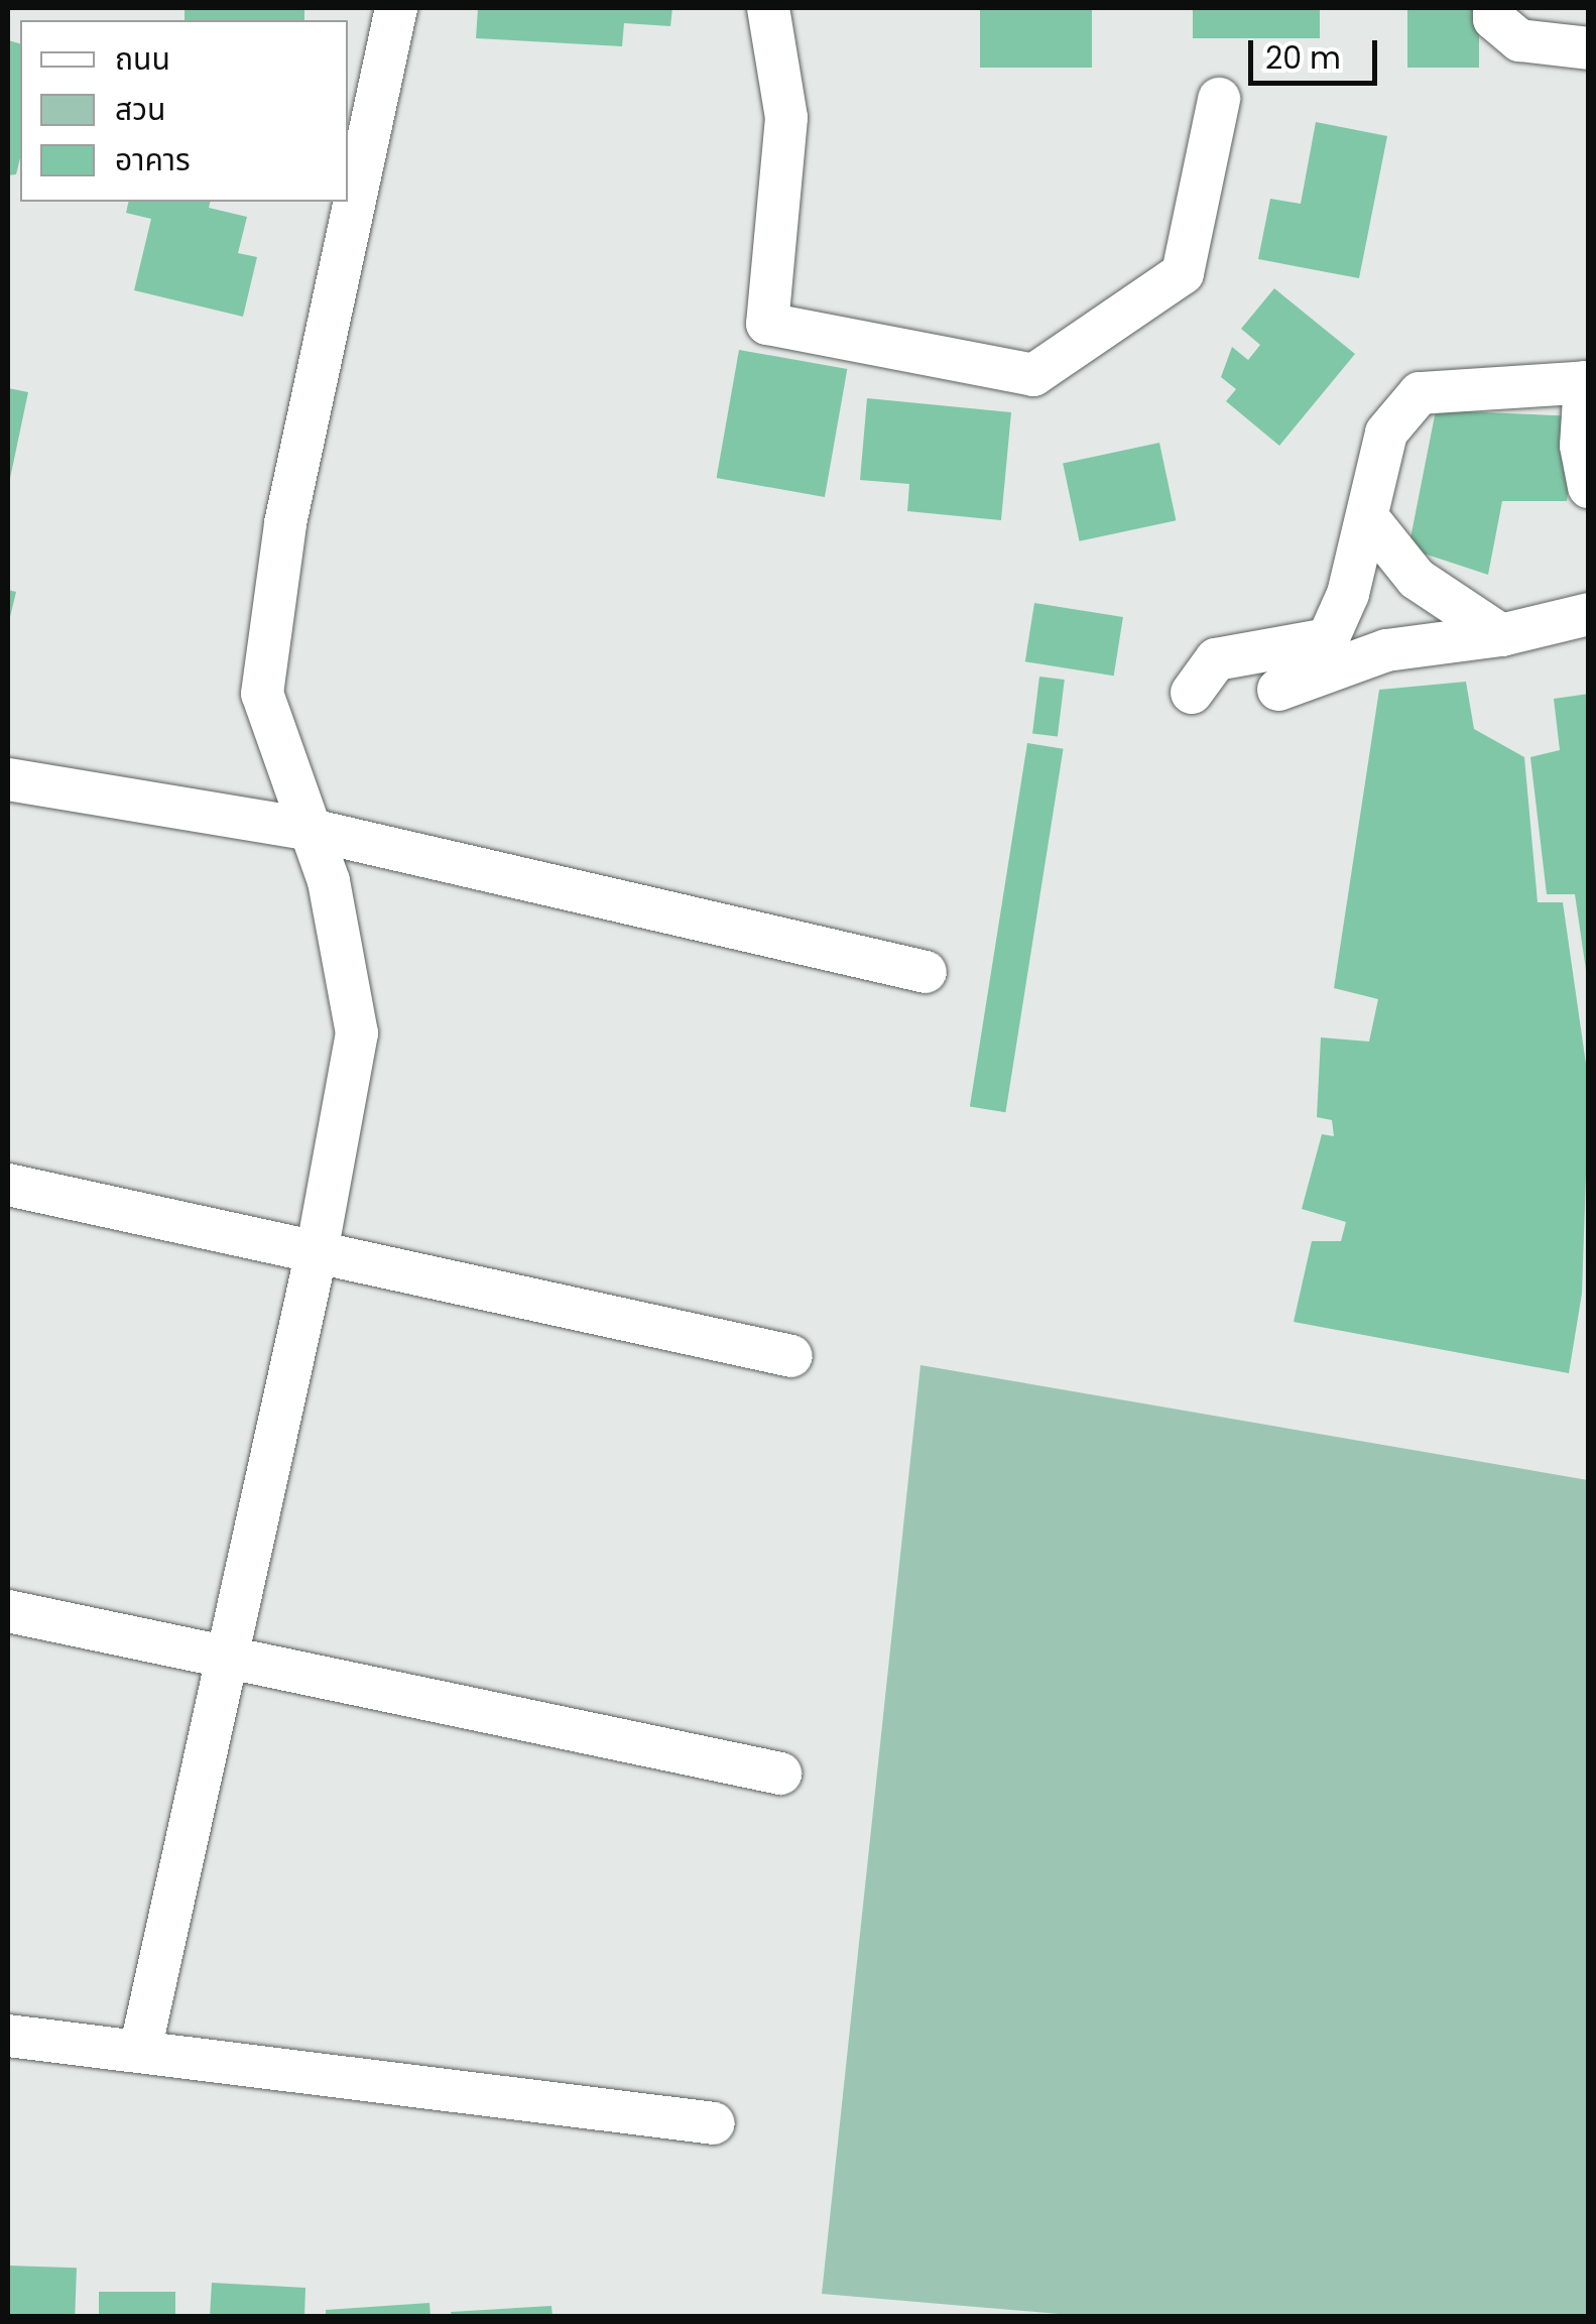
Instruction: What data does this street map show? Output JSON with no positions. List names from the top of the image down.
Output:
{
  "legend": ["ถนน", "สวน", "อาคาร"],
  "scale_bar": "20 m"
}
